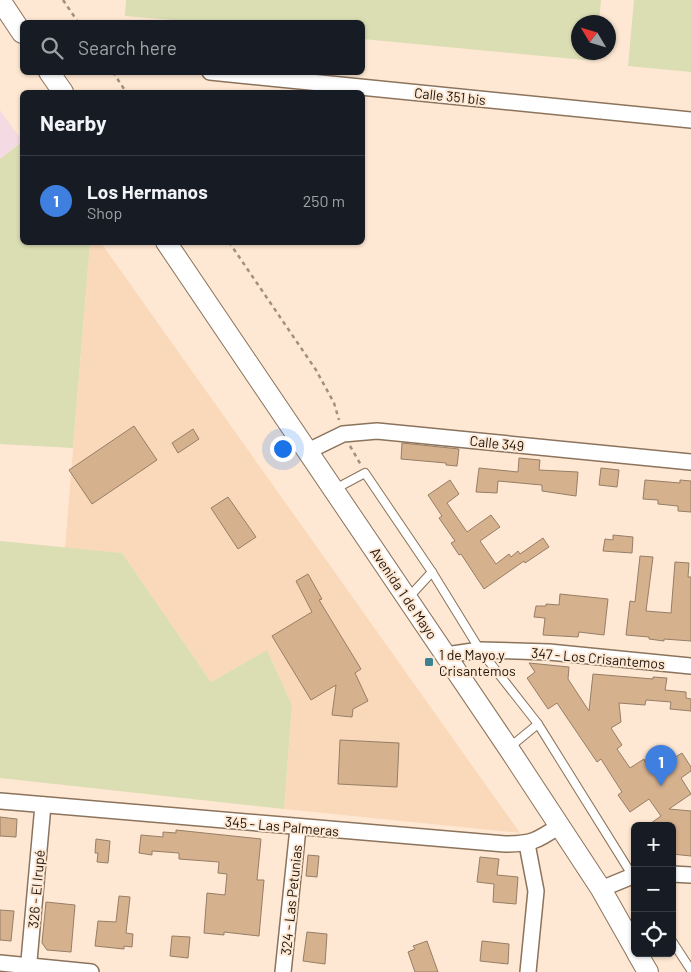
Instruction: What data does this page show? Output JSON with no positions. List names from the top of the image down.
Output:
{
  "streets": {
    "main road": ["Avenida 1 de Mayo"],
    "street": [
      "Calle 351 bis",
      "Calle 349",
      "347 - Los Crisantemos",
      "345 - Las Palmeras",
      "326 - El Irupé",
      "324 - Las Petunias"
    ]
  },
  "crossings": [
    ["Calle 349", "Avenida 1 de Mayo"],
    ["Avenida 1 de Mayo", "347 - Los Crisantemos"],
    ["Avenida 1 de Mayo", "345 - Las Palmeras"],
    ["345 - Las Palmeras", "326 - El Irupé"],
    ["345 - Las Palmeras", "324 - Las Petunias"]
  ],
  "places": {
    "transit": ["1 de Mayo y Crisantemos"]
  },
  "north": "top left",
  "page": {
    "search": "Search here",
    "heading": "Nearby",
    "list": [
      {
        "mark": "1",
        "name": "Los Hermanos",
        "note": "Shop",
        "value": "250 m"
      }
    ],
    "pins": "1",
    "map_buttons": ["+", "−"]
  }
}
